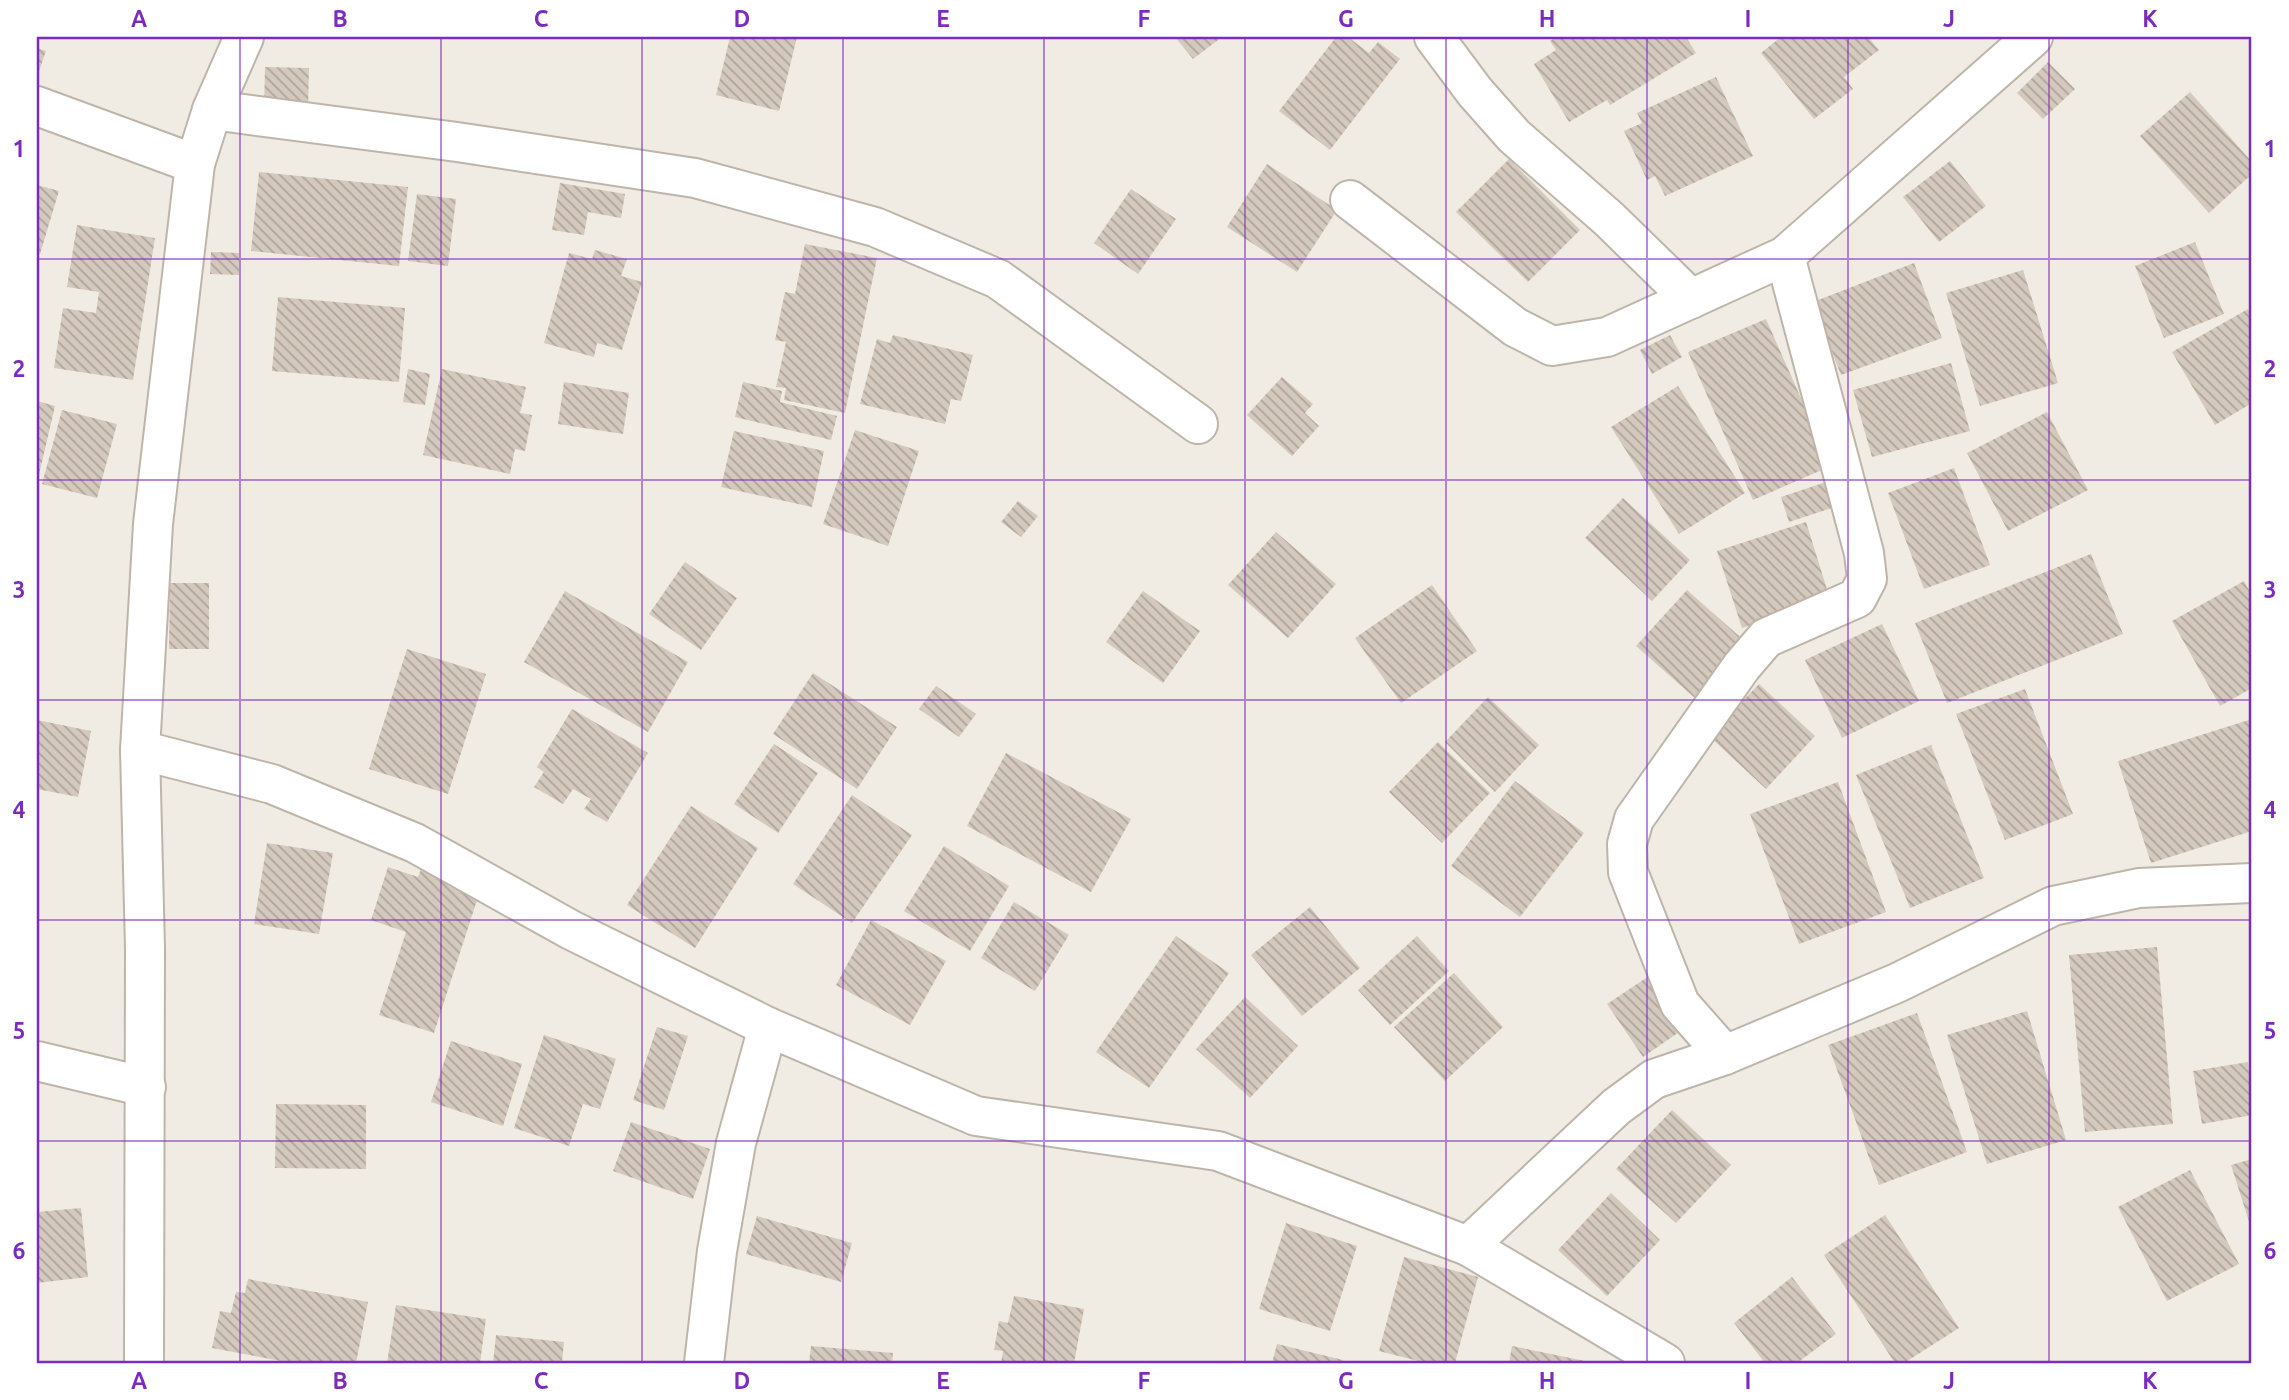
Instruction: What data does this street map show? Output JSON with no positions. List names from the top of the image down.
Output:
{
  "grid": {
    "columns": [
      "A",
      "B",
      "C",
      "D",
      "E",
      "F",
      "G",
      "H",
      "I",
      "J",
      "K"
    ],
    "rows": [
      "1",
      "2",
      "3",
      "4",
      "5",
      "6"
    ]
  }
}
